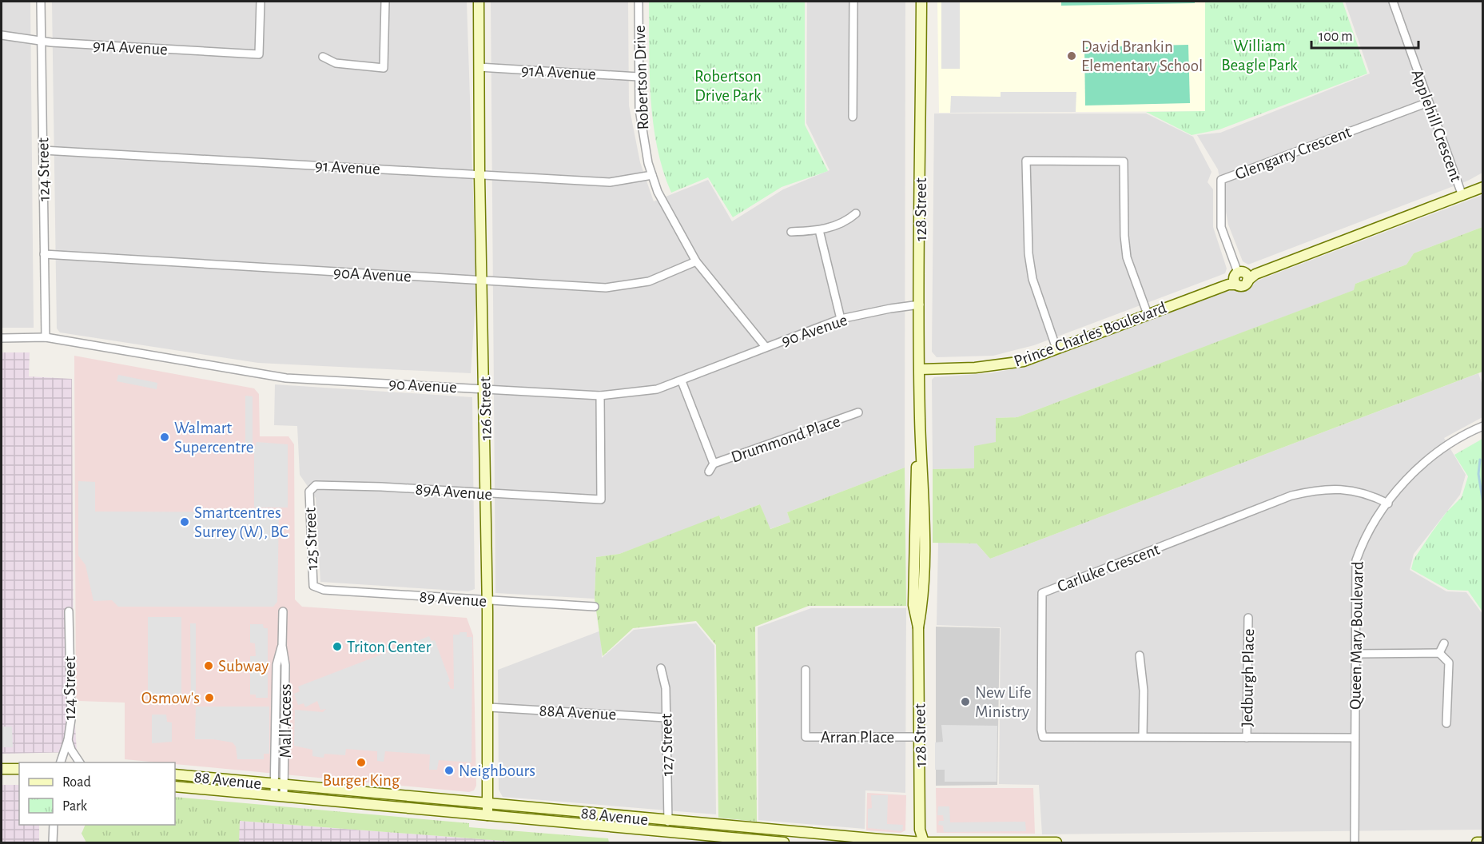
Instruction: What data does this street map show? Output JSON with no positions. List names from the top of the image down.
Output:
{
  "streets": {
    "main road": [
      "128 Street",
      "Prince Charles Boulevard",
      "126 Street",
      "88 Avenue"
    ],
    "street": [
      "91A Avenue",
      "Robertson Drive",
      "Applehill Crescent",
      "Glengarry Crescent",
      "91 Avenue",
      "124 Street",
      "90A Avenue",
      "90 Avenue",
      "Drummond Place",
      "89A Avenue",
      "125 Street",
      "Carluke Crescent",
      "89 Avenue",
      "Queen Mary Boulevard",
      "Jedburgh Place",
      "88A Avenue",
      "Mall Access",
      "Arran Place",
      "127 Street"
    ]
  },
  "crossings": [
    ["91A Avenue", "Robertson Drive"],
    ["91A Avenue", "124 Street"],
    ["91A Avenue", "126 Street"],
    ["Robertson Drive", "91 Avenue"],
    ["Robertson Drive", "90A Avenue"],
    ["Robertson Drive", "90 Avenue"],
    ["Applehill Crescent", "Glengarry Crescent"],
    ["Applehill Crescent", "Prince Charles Boulevard"],
    ["Glengarry Crescent", "Prince Charles Boulevard"],
    ["91 Avenue", "124 Street"],
    ["91 Avenue", "126 Street"],
    ["124 Street", "90A Avenue"],
    ["124 Street", "90 Avenue"],
    ["128 Street", "90 Avenue"],
    ["128 Street", "Prince Charles Boulevard"],
    ["128 Street", "Arran Place"],
    ["128 Street", "88 Avenue"],
    ["90A Avenue", "126 Street"],
    ["90 Avenue", "126 Street"],
    ["90 Avenue", "Drummond Place"],
    ["90 Avenue", "89A Avenue"],
    ["126 Street", "89A Avenue"],
    ["126 Street", "89 Avenue"],
    ["126 Street", "88A Avenue"],
    ["126 Street", "88 Avenue"],
    ["89A Avenue", "125 Street"],
    ["125 Street", "89 Avenue"],
    ["Carluke Crescent", "Queen Mary Boulevard"],
    ["Carluke Crescent", "Jedburgh Place"],
    ["88A Avenue", "127 Street"],
    ["Mall Access", "88 Avenue"],
    ["127 Street", "88 Avenue"]
  ],
  "parks": ["William Beagle Park", "Robertson Drive Park"],
  "places": [
    "David Brankin Elementary School",
    "Walmart Supercentre",
    "Smartcentres Surrey (W), BC",
    "Triton Center",
    "Subway",
    "Osmow's",
    "New Life Ministry",
    "Burger King",
    "Neighbours"
  ],
  "legend": ["Road", "Park"],
  "scale_bar": "100 m"
}
